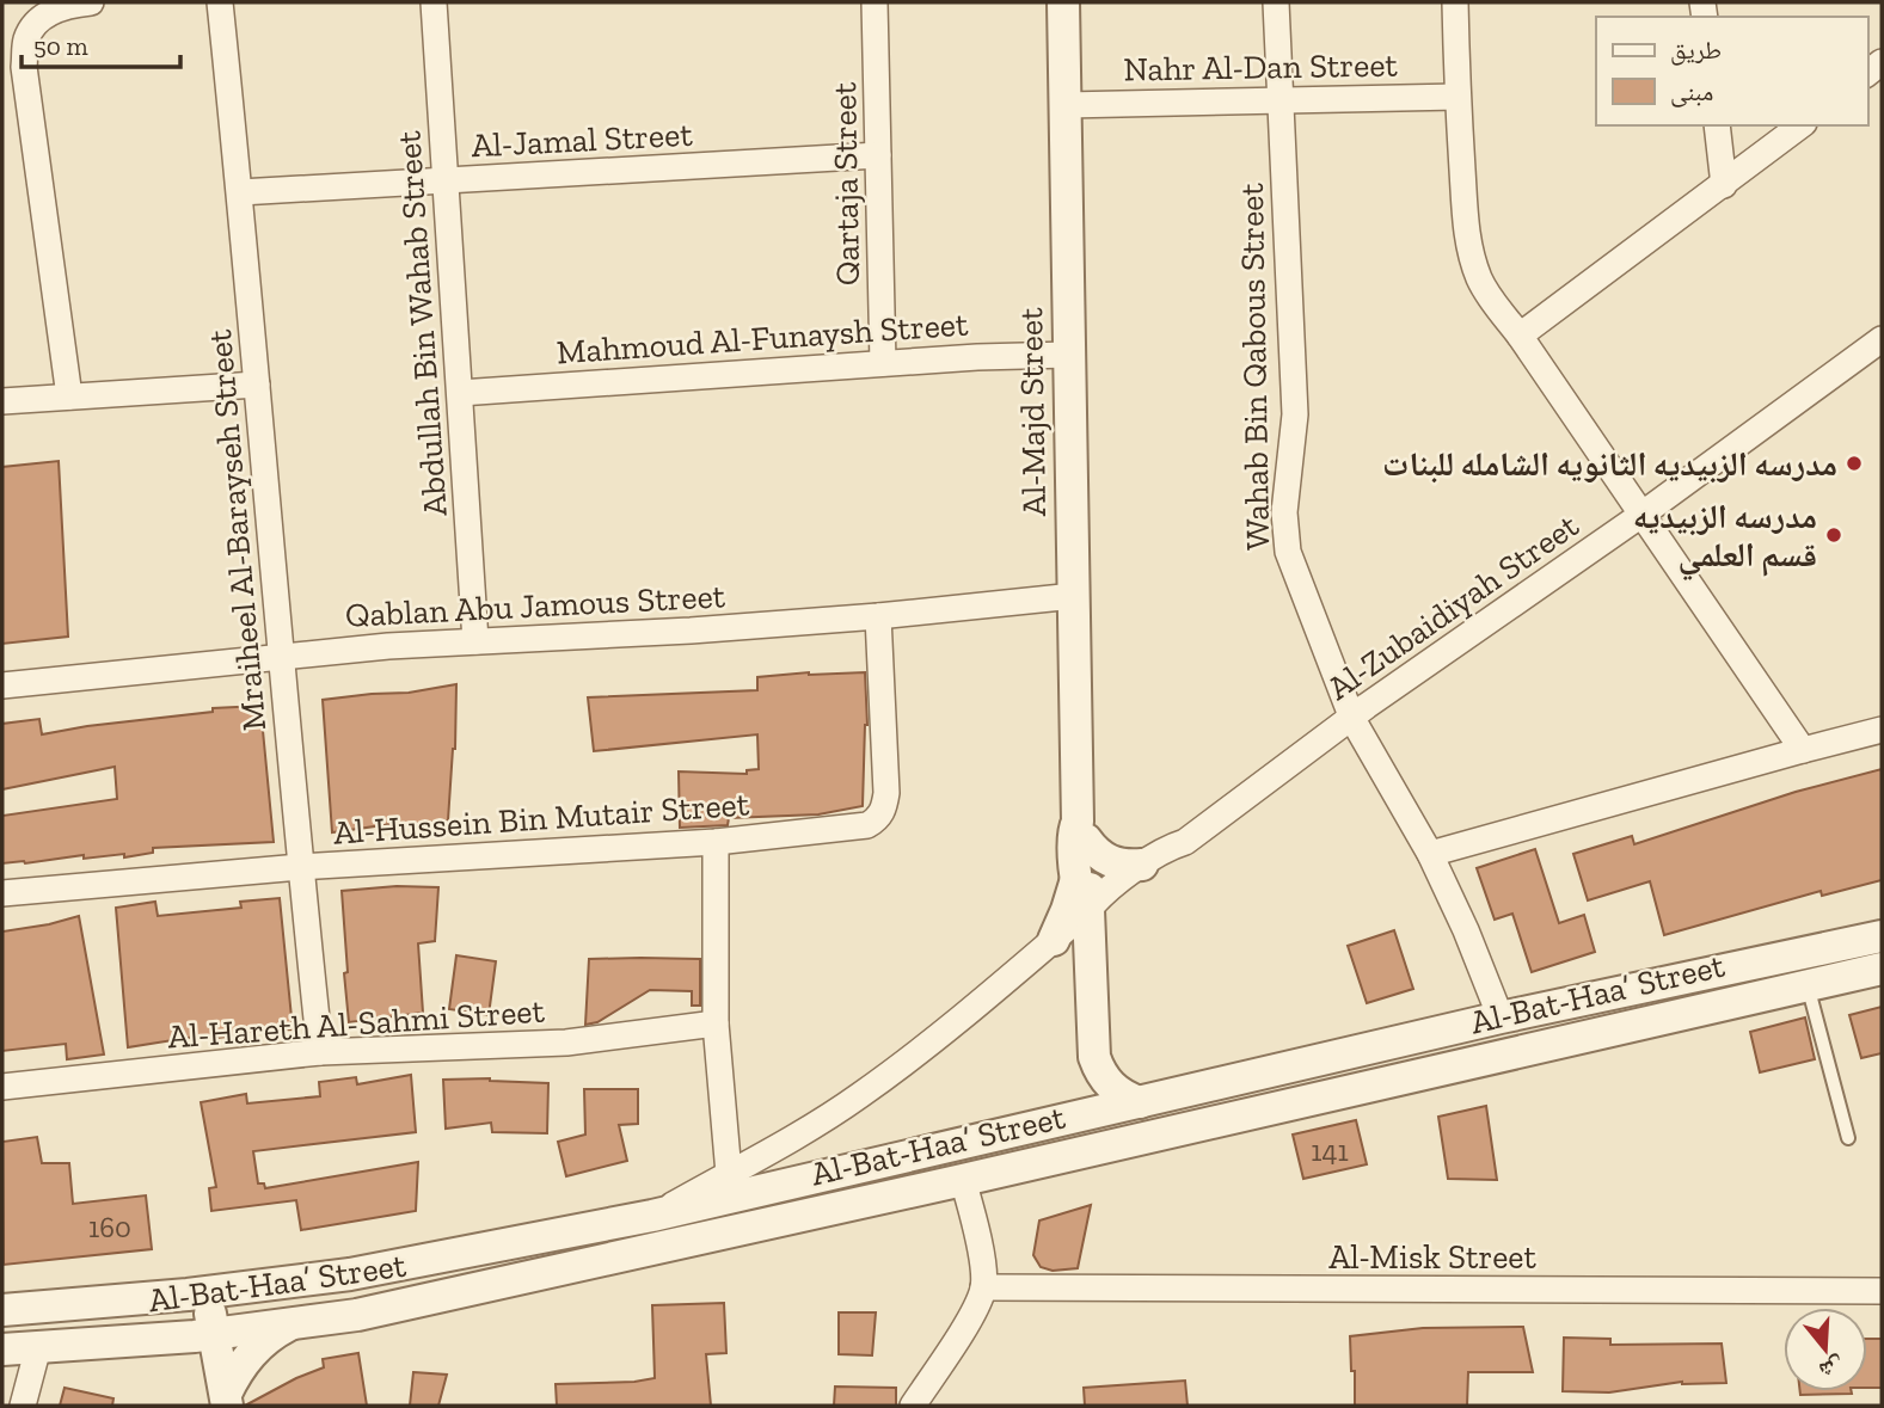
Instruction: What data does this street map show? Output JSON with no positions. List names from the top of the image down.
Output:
{
  "streets": {
    "street": [
      "Nahr Al-Dan Street",
      "Al-Jamal Street",
      "Qartaja Street",
      "Abdullah Bin Wahab Street",
      "Mahmoud Al-Funaysh Street",
      "Wahab Bin Qabous Street",
      "Al-Majd Street",
      "Mraiheel Al-Barayseh Street",
      "Qablan Abu Jamous Street",
      "Al-Zubaidiyah Street",
      "Al-Hussein Bin Mutair Street",
      "Al-Bat-Haa’ Street",
      "Al-Hareth Al-Sahmi Street",
      "Al-Misk Street"
    ]
  },
  "crossings": [
    ["Nahr Al-Dan Street", "Wahab Bin Qabous Street"],
    ["Nahr Al-Dan Street", "Al-Majd Street"],
    ["Al-Jamal Street", "Qartaja Street"],
    ["Al-Jamal Street", "Abdullah Bin Wahab Street"],
    ["Al-Jamal Street", "Mraiheel Al-Barayseh Street"],
    ["Qartaja Street", "Mahmoud Al-Funaysh Street"],
    ["Abdullah Bin Wahab Street", "Mahmoud Al-Funaysh Street"],
    ["Abdullah Bin Wahab Street", "Qablan Abu Jamous Street"],
    ["Mahmoud Al-Funaysh Street", "Al-Majd Street"],
    ["Wahab Bin Qabous Street", "Al-Zubaidiyah Street"],
    ["Wahab Bin Qabous Street", "Al-Bat-Haa’ Street"],
    ["Al-Majd Street", "Qablan Abu Jamous Street"],
    ["Al-Majd Street", "Al-Zubaidiyah Street"],
    ["Al-Majd Street", "Al-Bat-Haa’ Street"],
    ["Mraiheel Al-Barayseh Street", "Qablan Abu Jamous Street"],
    ["Mraiheel Al-Barayseh Street", "Al-Hussein Bin Mutair Street"],
    ["Mraiheel Al-Barayseh Street", "Al-Hareth Al-Sahmi Street"],
    ["Qablan Abu Jamous Street", "Al-Hussein Bin Mutair Street"],
    ["Al-Zubaidiyah Street", "Al-Bat-Haa’ Street"]
  ],
  "places": ["مدرسه الزبيديه الثانويه الشامله للبنات", "مدرسه الزبيديه قسم العلمي"],
  "house_numbers": ["141", "160"],
  "legend": ["طريق", "مبنى"],
  "scale_bar": "50 m",
  "north": "bottom"
}
